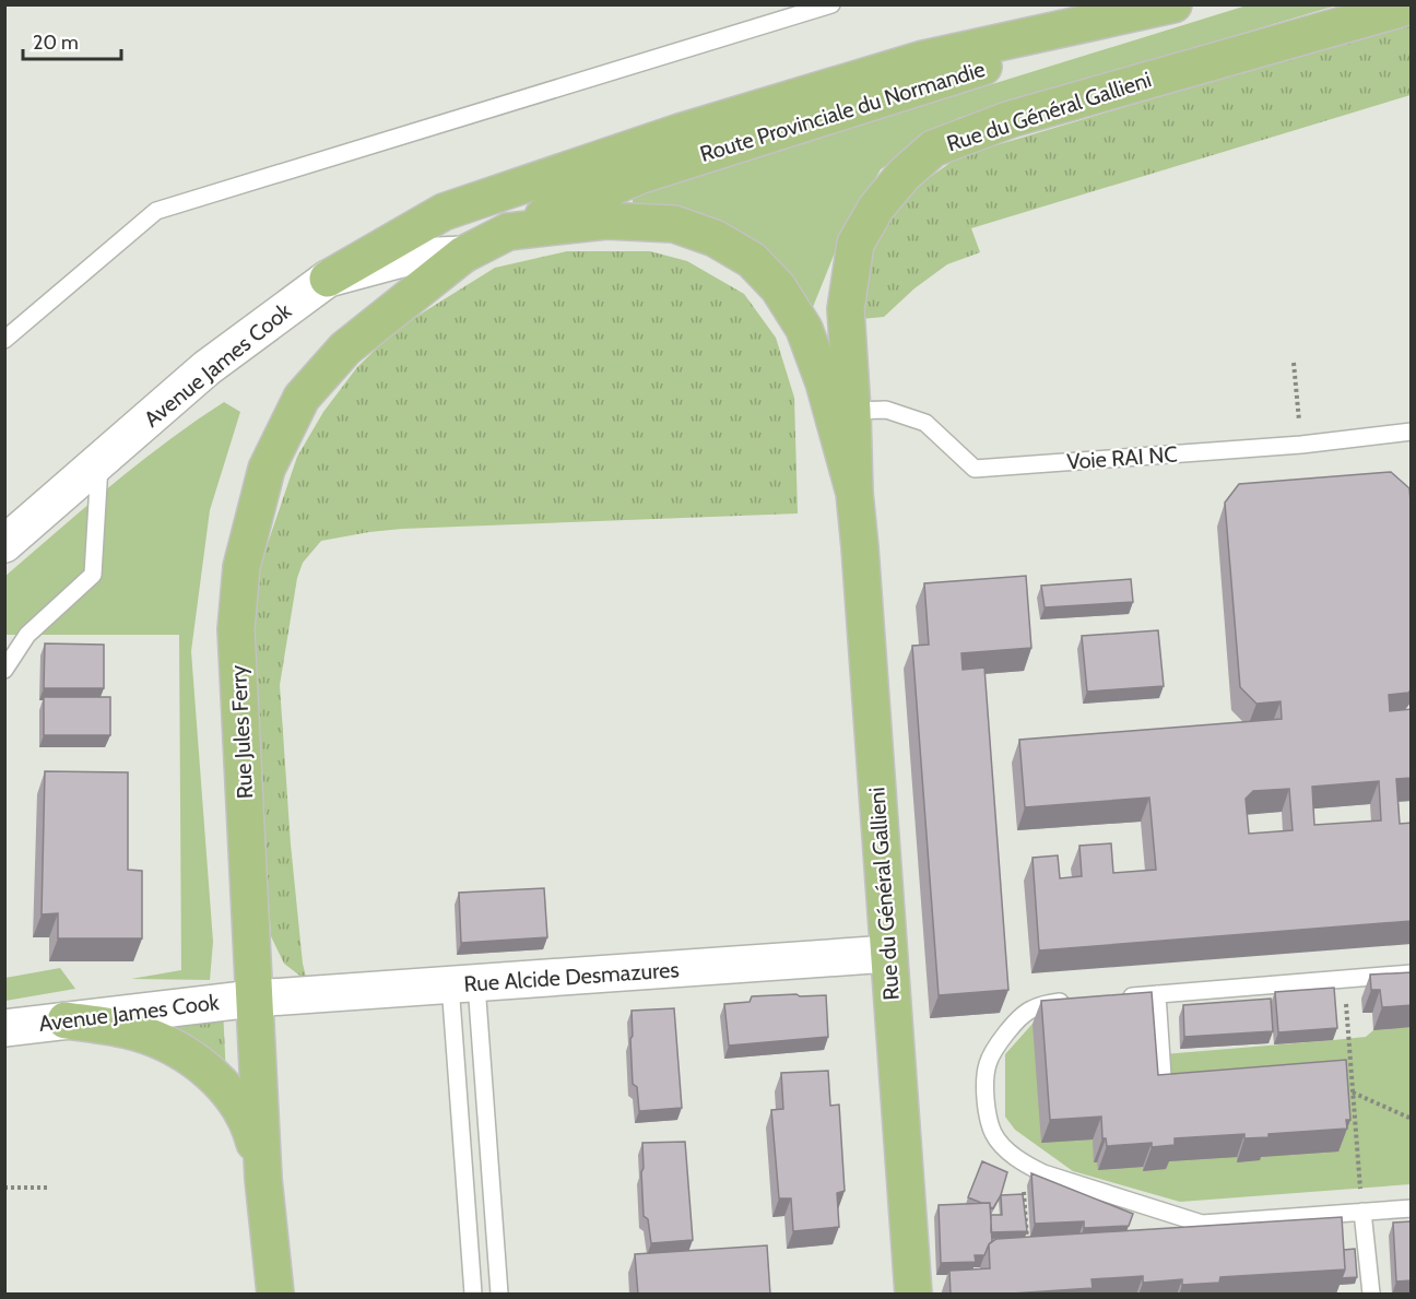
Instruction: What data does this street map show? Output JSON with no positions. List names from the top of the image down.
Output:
{
  "streets": {
    "main road": [
      "Route Provinciale du Normandie",
      "Rue du Général Gallieni",
      "Avenue James Cook",
      "Rue Jules Ferry",
      "Rue Alcide Desmazures"
    ],
    "lane": ["Voie RAI NC"]
  },
  "crossings": [
    ["Route Provinciale du Normandie", "Rue du Général Gallieni"],
    ["Rue du Général Gallieni", "Avenue James Cook"],
    ["Rue du Général Gallieni", "Voie RAI NC"],
    ["Rue du Général Gallieni", "Rue Jules Ferry"],
    ["Rue du Général Gallieni", "Rue Alcide Desmazures"],
    ["Avenue James Cook", "Rue Jules Ferry"],
    ["Avenue James Cook", "Rue Alcide Desmazures"],
    ["Rue Jules Ferry", "Rue Alcide Desmazures"]
  ],
  "scale_bar": "20 m"
}
